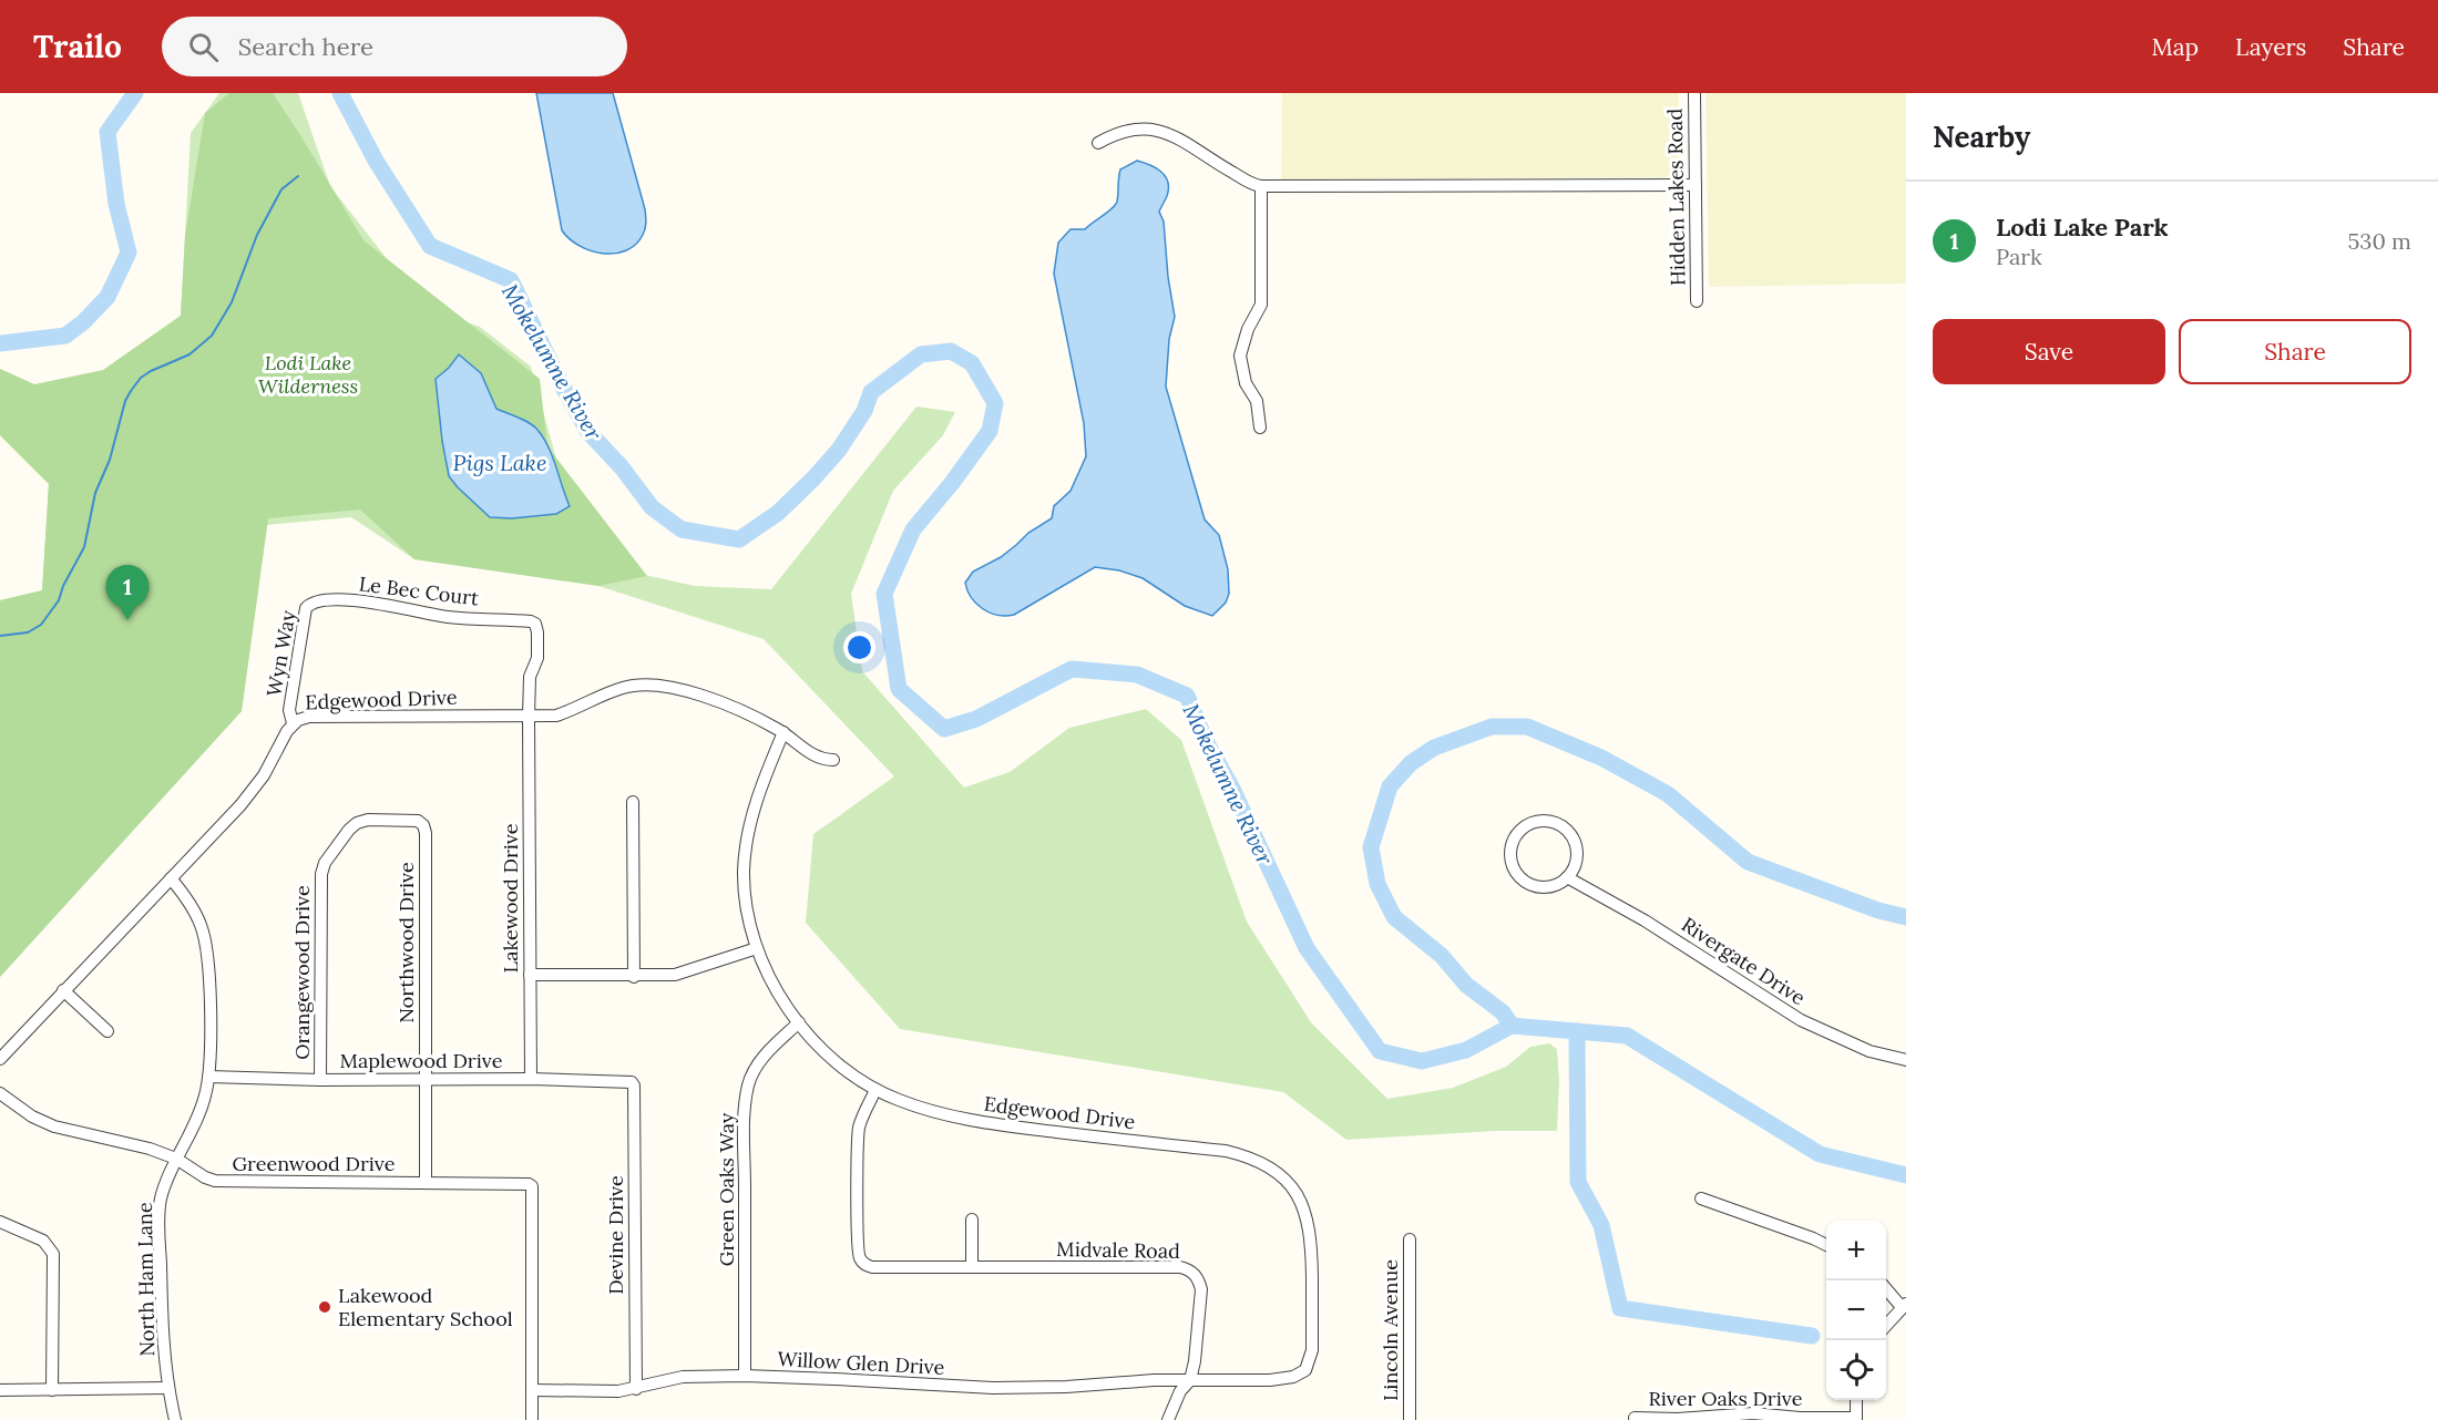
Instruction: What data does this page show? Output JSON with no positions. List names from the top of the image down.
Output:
{
  "streets": {
    "street": [
      "Hidden Lakes Road",
      "Le Bec Court",
      "Wyn Way",
      "Edgewood Drive",
      "Lakewood Drive",
      "Northwood Drive",
      "Rivergate Drive",
      "Orangewood Drive",
      "Maplewood Drive",
      "Greenwood Drive",
      "Green Oaks Way",
      "Devine Drive",
      "Midvale Road",
      "North Ham Lane",
      "Lincoln Avenue",
      "Willow Glen Drive",
      "River Oaks Drive"
    ]
  },
  "crossings": [
    ["Le Bec Court", "Wyn Way"],
    ["Le Bec Court", "Edgewood Drive"],
    ["Le Bec Court", "Lakewood Drive"],
    ["Wyn Way", "Edgewood Drive"],
    ["Edgewood Drive", "Lakewood Drive"],
    ["Edgewood Drive", "Green Oaks Way"],
    ["Edgewood Drive", "Midvale Road"],
    ["Edgewood Drive", "North Ham Lane"],
    ["Edgewood Drive", "Willow Glen Drive"],
    ["Lakewood Drive", "Maplewood Drive"],
    ["Northwood Drive", "Orangewood Drive"],
    ["Northwood Drive", "Maplewood Drive"],
    ["Northwood Drive", "Greenwood Drive"],
    ["Orangewood Drive", "Maplewood Drive"],
    ["Maplewood Drive", "Devine Drive"],
    ["Maplewood Drive", "North Ham Lane"],
    ["Greenwood Drive", "North Ham Lane"],
    ["Greenwood Drive", "Willow Glen Drive"],
    ["Green Oaks Way", "Willow Glen Drive"],
    ["Devine Drive", "Willow Glen Drive"],
    ["Midvale Road", "Willow Glen Drive"]
  ],
  "water": ["Mokelumne River", "Pigs Lake"],
  "parks": ["Lodi Lake Wilderness"],
  "places": ["Lakewood Elementary School"],
  "page": {
    "header": "Trailo",
    "search": "Search here",
    "nav": ["Map", "Layers", "Share"],
    "heading": "Nearby",
    "list": [
      {
        "mark": "1",
        "name": "Lodi Lake Park",
        "note": "Park",
        "value": "530 m"
      }
    ],
    "buttons": ["Save", "Share"],
    "pins": "1",
    "map_buttons": ["+", "−"]
  }
}
